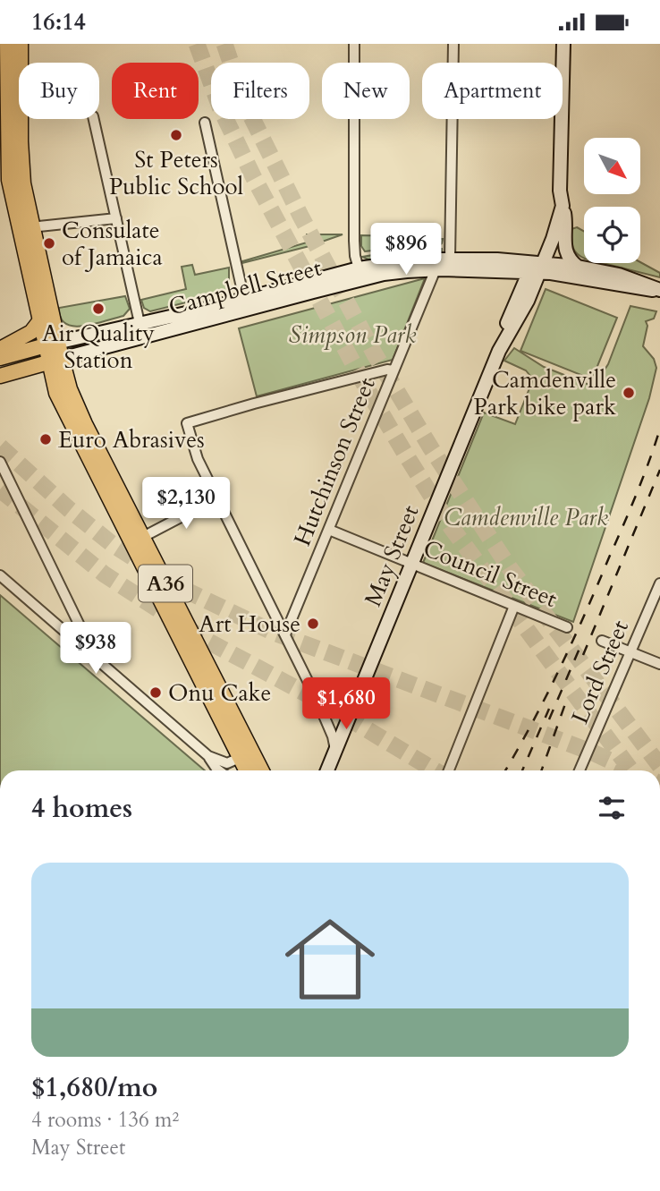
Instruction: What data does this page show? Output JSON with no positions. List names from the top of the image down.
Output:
{
  "streets": {
    "highway": ["A36"],
    "main road": ["Campbell Street", "May Street"],
    "street": ["Hutchinson Street", "Council Street", "Lord Street"]
  },
  "crossings": [
    ["Campbell Street", "Hutchinson Street"],
    ["Campbell Street", "May Street"],
    ["Campbell Street", "A36"],
    ["Hutchinson Street", "Council Street"],
    ["May Street", "Council Street"]
  ],
  "parks": ["Simpson Park", "Camdenville Park"],
  "places": [
    "St Peters Public School",
    "Consulate of Jamaica",
    "Air Quality Station",
    "Camdenville Park bike park",
    "Euro Abrasives",
    "Art House",
    "Onu Cake"
  ],
  "north": "bottom right",
  "page": {
    "status": "16:14",
    "chip": [
      "Buy",
      "Rent",
      "Filters",
      "New",
      "Apartment"
    ],
    "price": [
      "$896",
      "$2,130",
      "$938",
      "$1,680"
    ],
    "heading": "4 homes",
    "list": [
      {
        "name": "$1,680/mo",
        "note": "4 rooms · 136 m² · May Street"
      }
    ]
  }
}
